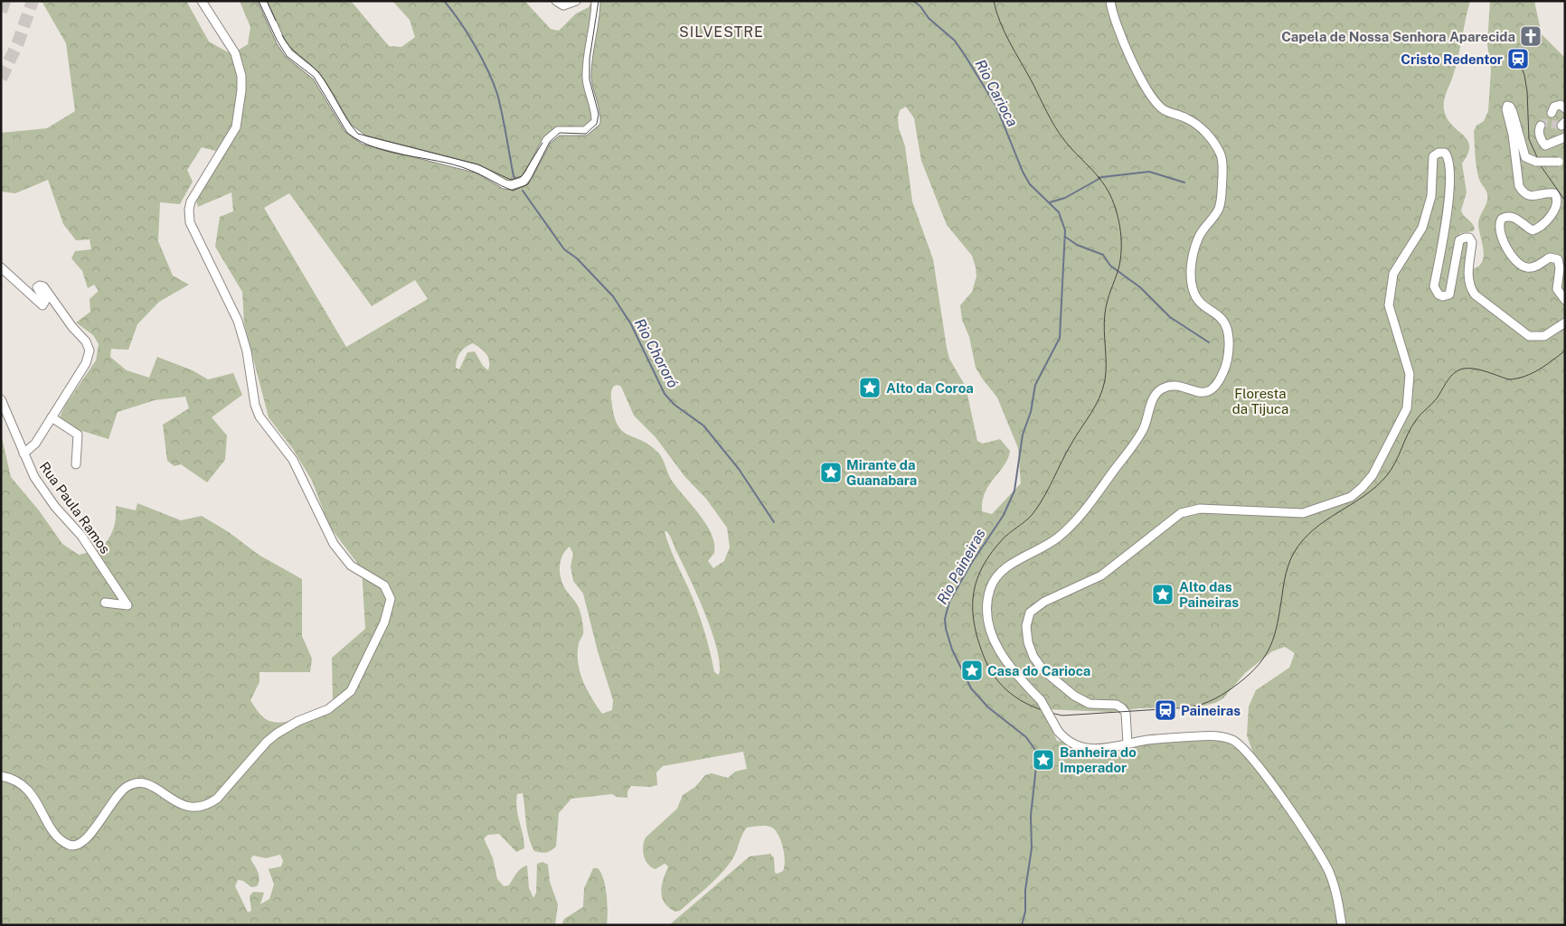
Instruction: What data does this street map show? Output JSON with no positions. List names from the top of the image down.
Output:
{
  "streets": {
    "street": ["Rua Paula Ramos"]
  },
  "districts": ["SILVESTRE"],
  "water": ["Rio Carioca", "Rio Chororó", "Rio Paineiras"],
  "parks": ["Floresta da Tijuca"],
  "places": {
    "church": ["Capela de Nossa Senhora Aparecida"],
    "station": ["Cristo Redentor", "Paineiras"],
    "place": [
      "Alto da Coroa",
      "Mirante da Guanabara",
      "Alto das Paineiras",
      "Casa do Carioca",
      "Banheira do Imperador"
    ]
  }
}
